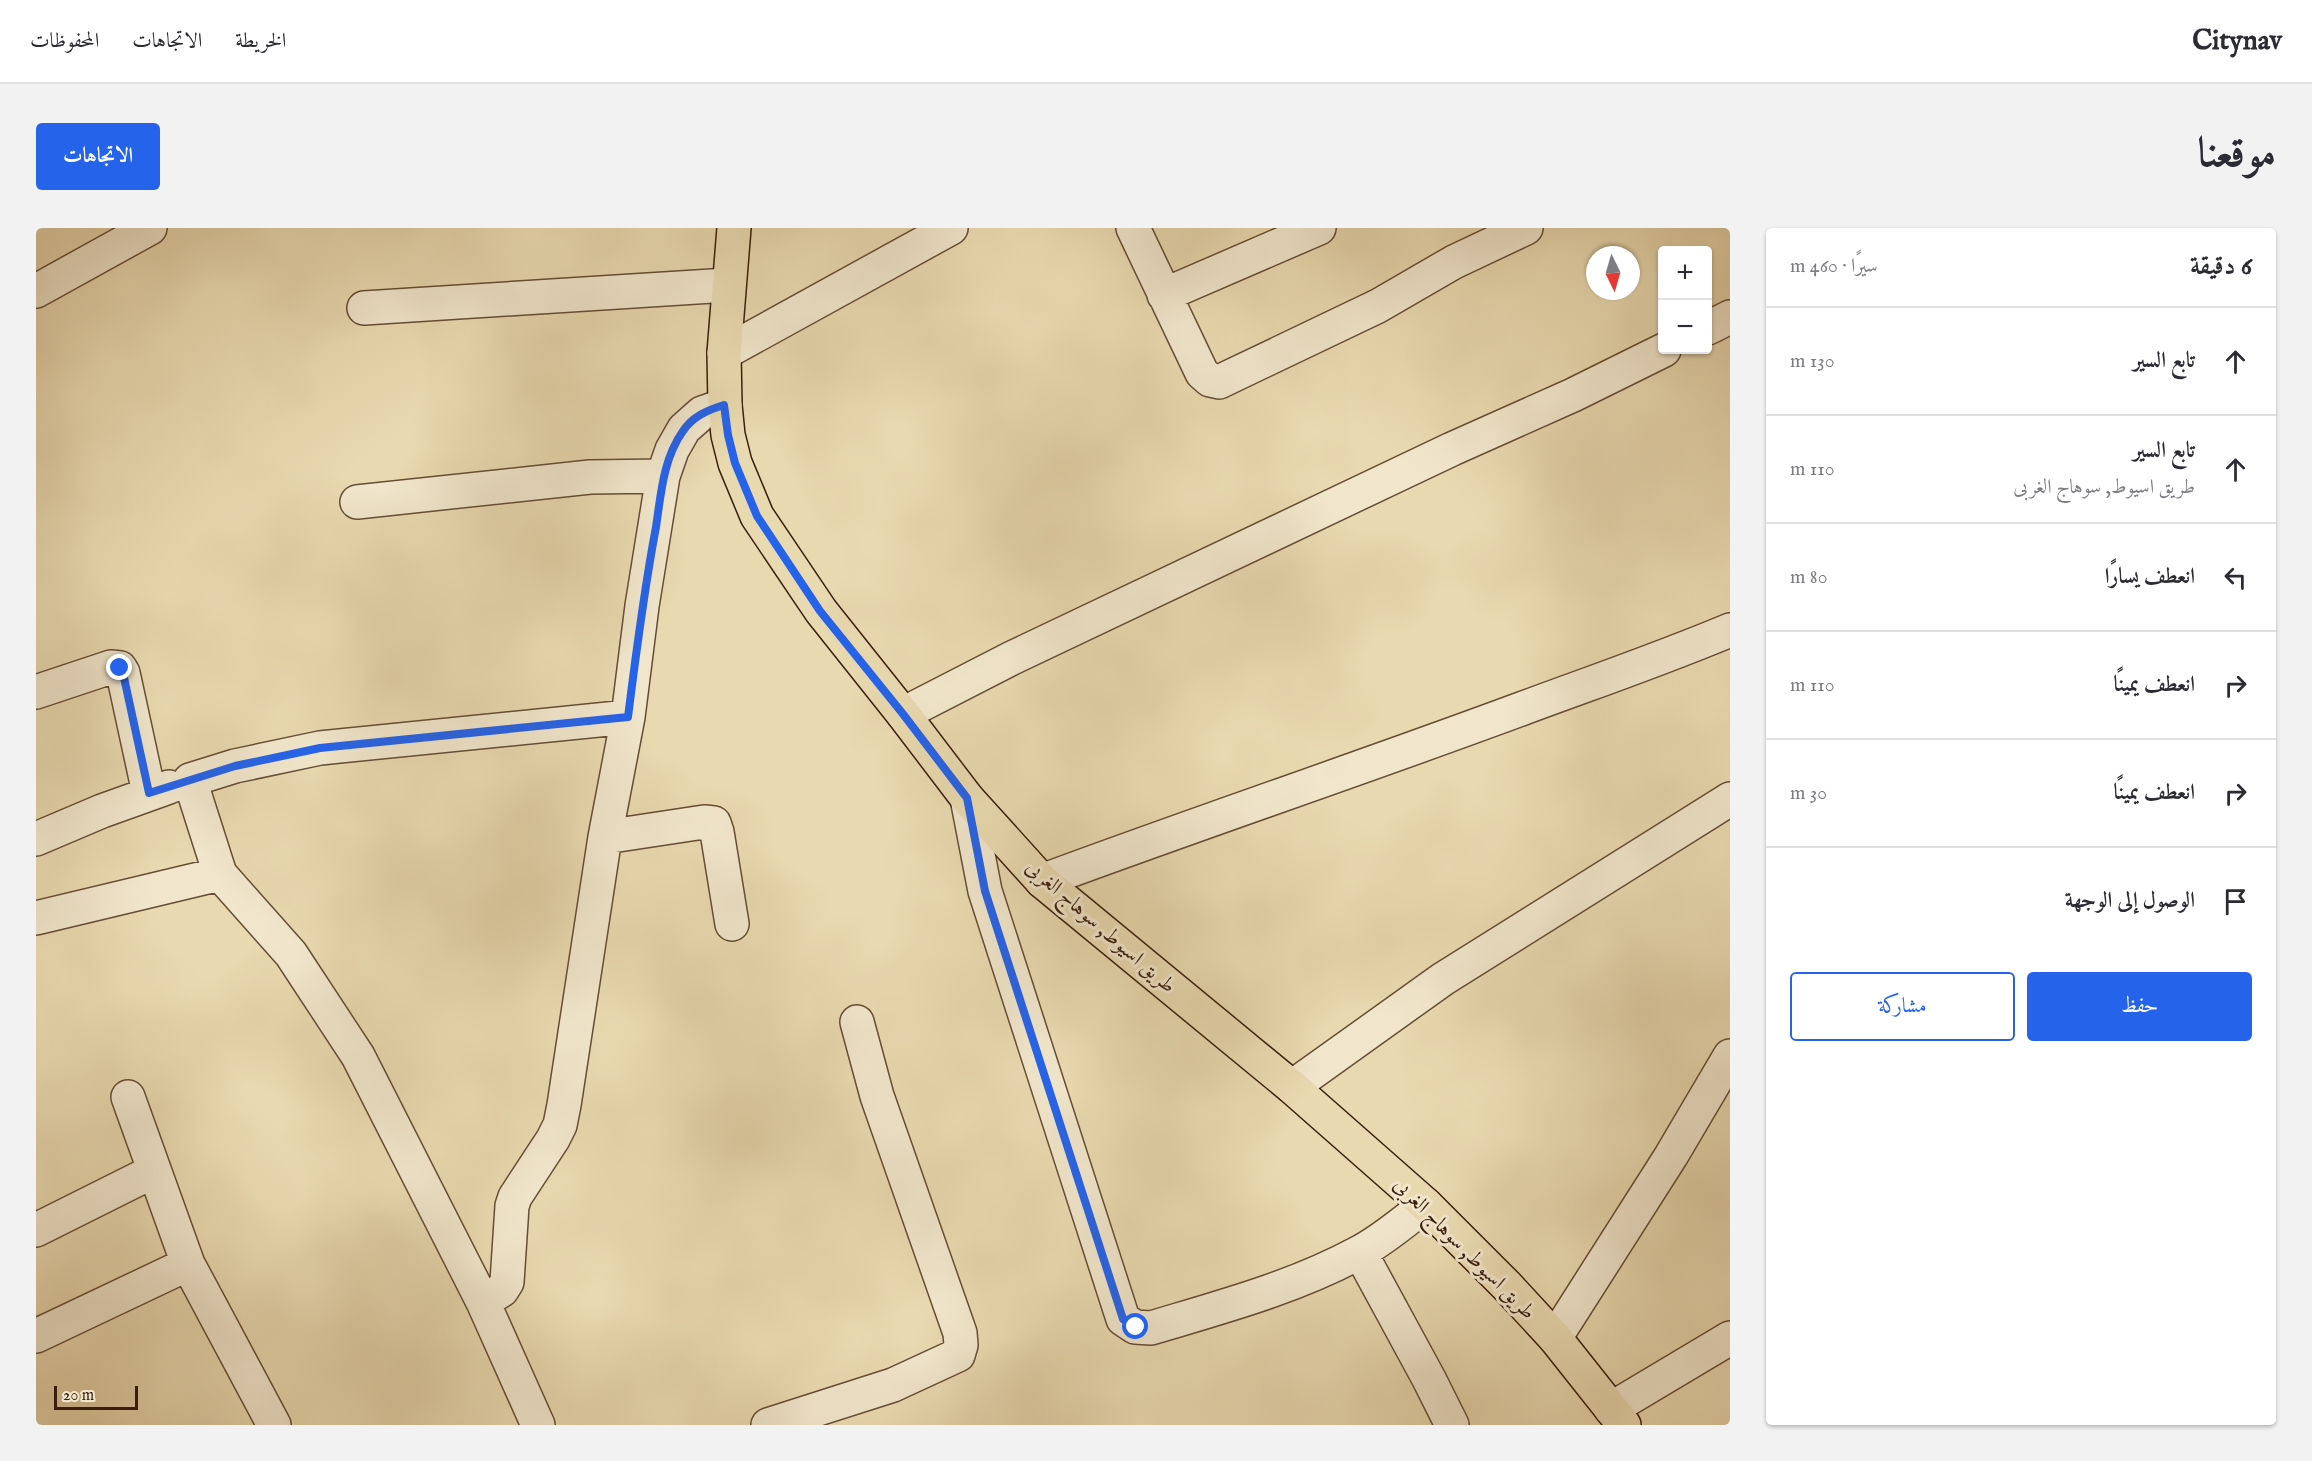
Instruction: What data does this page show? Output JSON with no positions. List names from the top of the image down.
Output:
{
  "streets": {
    "main road": ["طريق اسيوط, سوهاج الغربى"]
  },
  "scale_bar": "20 m",
  "north": "bottom",
  "page": {
    "header": "Citynav",
    "nav": ["الخريطة", "الاتجاهات", "المحفوظات"],
    "title": "موقعنا",
    "buttons": [
      "الاتجاهات",
      ["حفظ", "مشاركة"]
    ],
    "heading": ["6 دقيقة", "سيرًا · 460 m"],
    "map_buttons": ["+", "−"],
    "list": [
      ["تابع السير", "130 m"],
      ["تابع السير", "طريق اسيوط, سوهاج الغربى", "110 m"],
      ["انعطف يسارًا", "80 m"],
      ["انعطف يمينًا", "110 m"],
      ["انعطف يمينًا", "30 m"],
      "الوصول إلى الوجهة"
    ],
    "scale": "20 m"
  }
}
